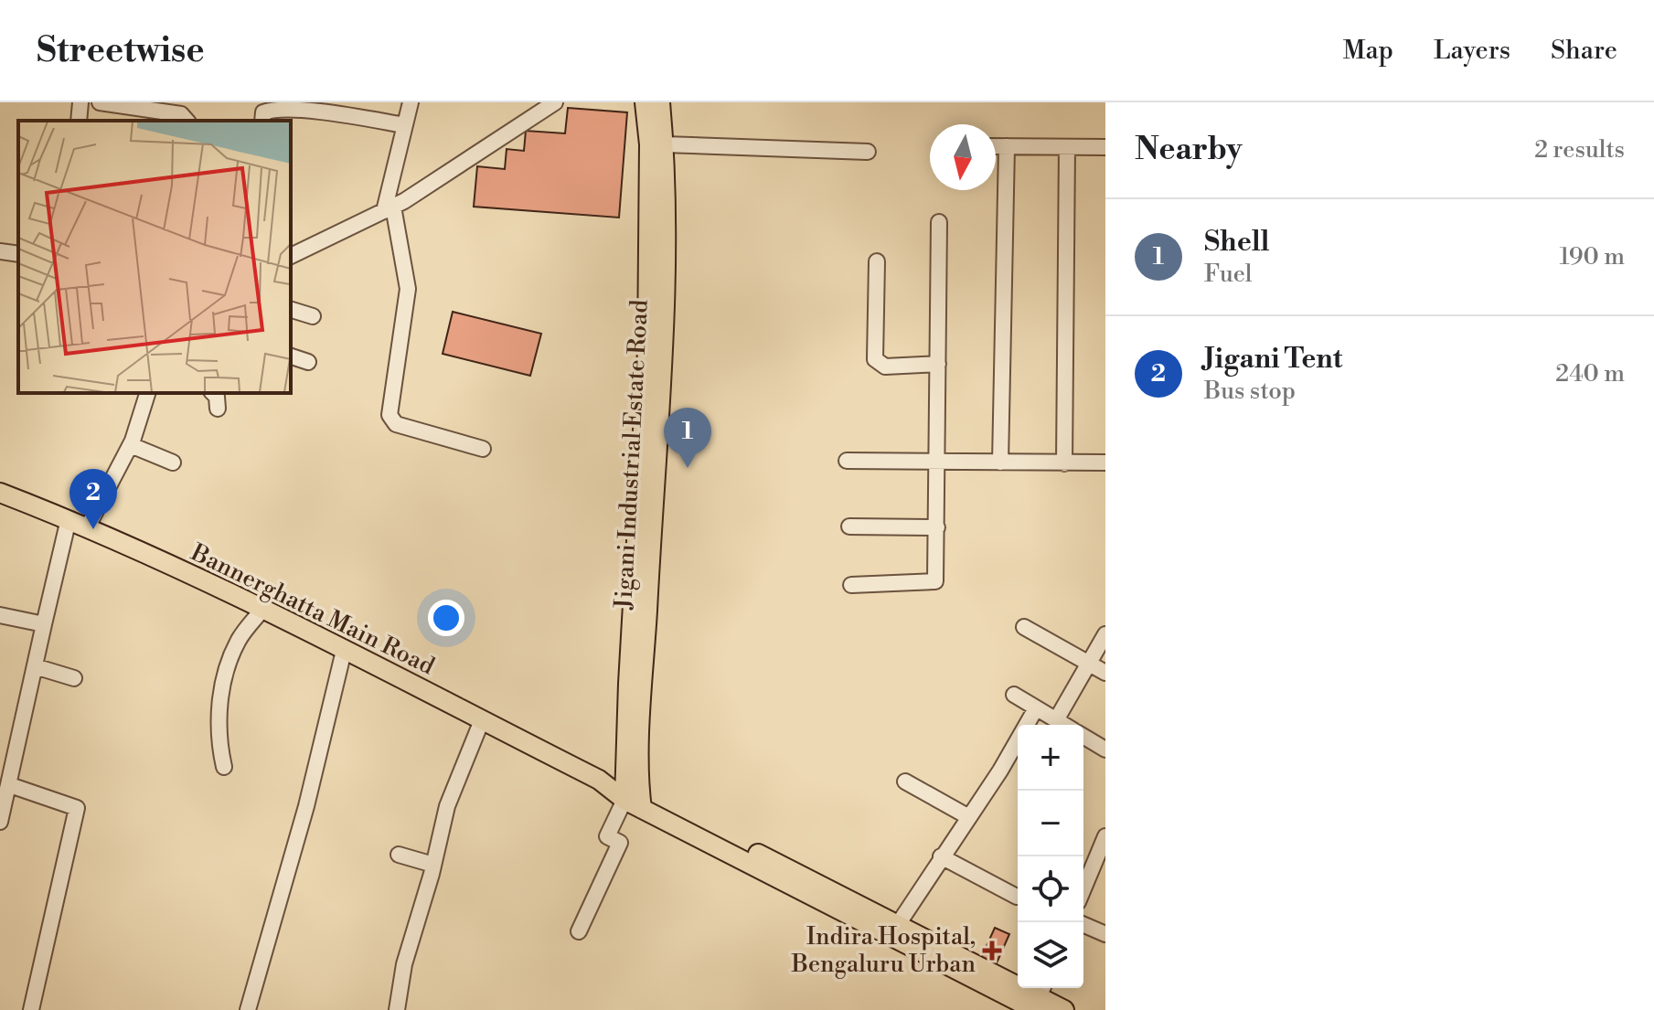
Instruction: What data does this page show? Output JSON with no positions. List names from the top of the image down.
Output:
{
  "streets": {
    "main road": ["Jigani Industrial Estate Road", "Bannerghatta Main Road"]
  },
  "crossings": [
    ["Jigani Industrial Estate Road", "Bannerghatta Main Road"]
  ],
  "places": {
    "health": ["Indira Hospital, Bengaluru Urban"]
  },
  "north": "bottom",
  "page": {
    "header": "Streetwise",
    "nav": ["Map", "Layers", "Share"],
    "heading": ["Nearby", "2 results"],
    "list": [
      {
        "mark": "1",
        "name": "Shell",
        "note": "Fuel",
        "value": "190 m"
      },
      {
        "mark": "2",
        "name": "Jigani Tent",
        "note": "Bus stop",
        "value": "240 m"
      }
    ],
    "pins": ["1", "2"],
    "map_buttons": ["+", "−"]
  }
}
